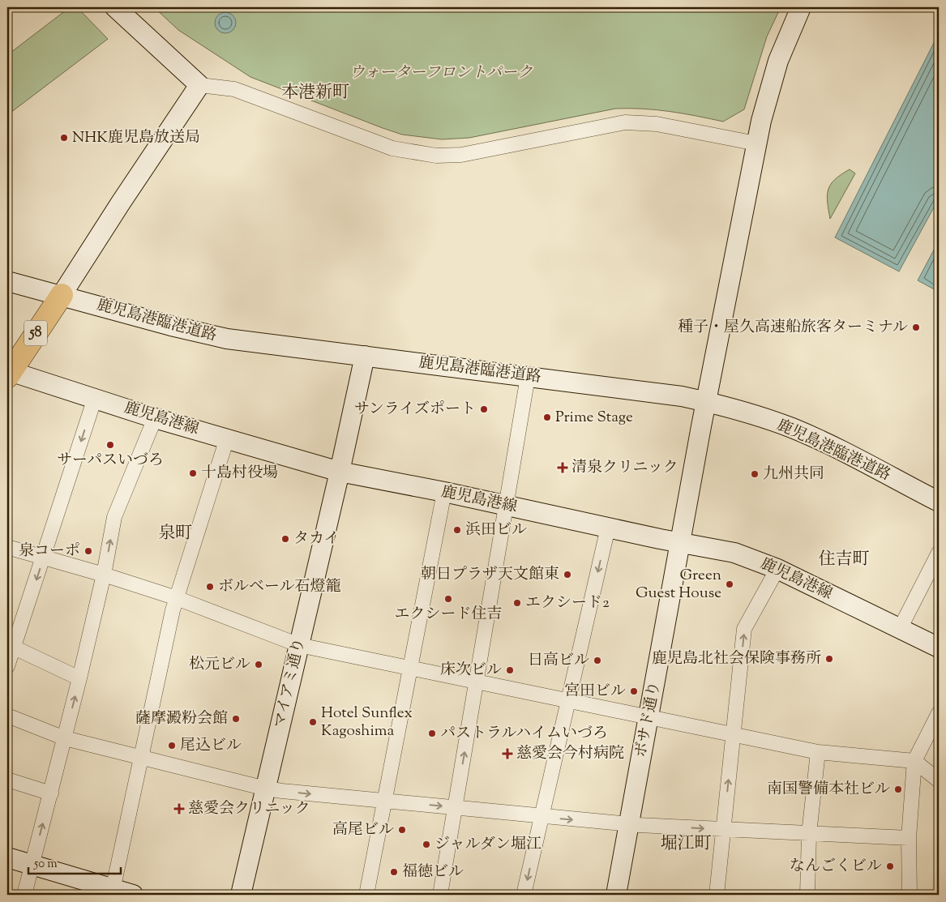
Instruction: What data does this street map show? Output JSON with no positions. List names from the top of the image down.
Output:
{
  "streets": {
    "highway": ["58"],
    "street": [
      "鹿児島港臨港道路",
      "鹿児島港線",
      "マイアミ通り",
      "ボサド通り"
    ]
  },
  "crossings": [
    ["鹿児島港臨港道路", "58"],
    ["鹿児島港臨港道路", "マイアミ通り"],
    ["鹿児島港臨港道路", "ボサド通り"],
    ["58", "鹿児島港線"],
    ["鹿児島港線", "マイアミ通り"],
    ["鹿児島港線", "ボサド通り"]
  ],
  "districts": [
    "本港新町",
    "泉町",
    "住吉町",
    "堀江町"
  ],
  "parks": ["ウォーターフロントパーク"],
  "places": {
    "other": [
      "NHK鹿児島放送局",
      "種子・屋久高速船旅客ターミナル",
      "サンライズポート",
      "Prime Stage",
      "サーパスいづろ",
      "十島村役場",
      "九州共同",
      "浜田ビル",
      "タカイ",
      "泉コーポ",
      "朝日プラザ天文館東",
      "Green Guest House",
      "ボルベール石燈籠",
      "エクシード住吉",
      "エクシード2",
      "鹿児島北社会保険事務所",
      "日高ビル",
      "松元ビル",
      "床次ビル",
      "宮田ビル",
      "薩摩澱粉会館",
      "Hotel Sunflex Kagoshima",
      "パストラルハイムいづろ",
      "尾込ビル",
      "南国警備本社ビル",
      "高尾ビル",
      "ジャルダン堀江",
      "なんごくビル",
      "福徳ビル"
    ],
    "health": ["清泉クリニック", "慈愛会今村病院", "慈愛会クリニック"]
  },
  "scale_bar": "50 m"
}
